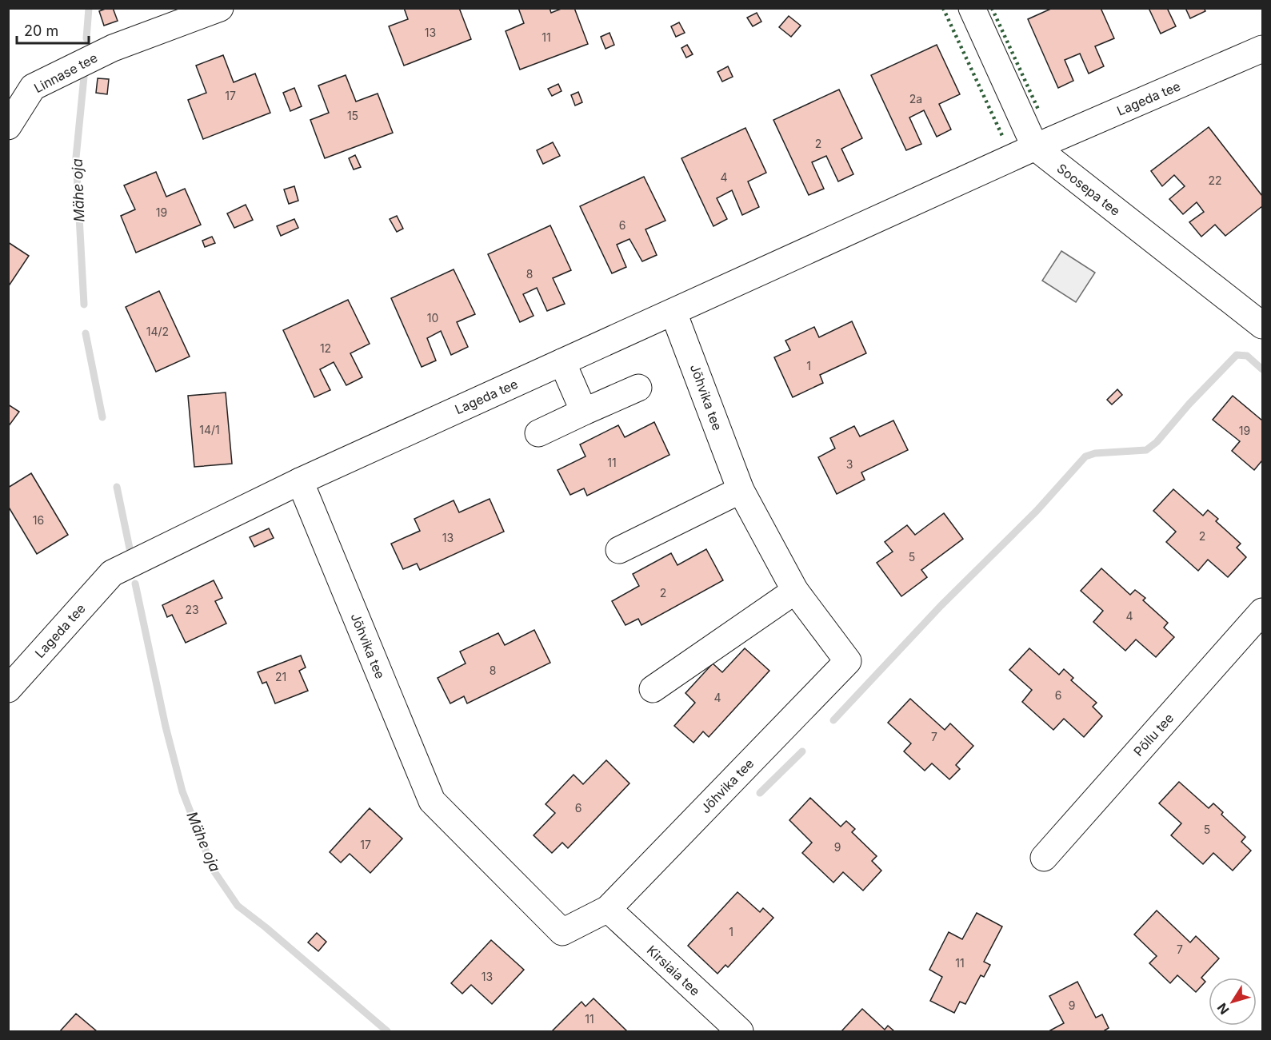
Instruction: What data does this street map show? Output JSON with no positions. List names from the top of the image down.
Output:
{
  "streets": {
    "street": [
      "Linnase tee",
      "Lageda tee",
      "Soosepa tee",
      "Jõhvika tee",
      "Põllu tee",
      "Kirsiaia tee"
    ]
  },
  "crossings": [
    ["Lageda tee", "Soosepa tee"],
    ["Lageda tee", "Jõhvika tee"],
    ["Jõhvika tee", "Kirsiaia tee"]
  ],
  "water": ["Mähe oja"],
  "house_numbers": [
    "13",
    "11",
    "17",
    "2a",
    "15",
    "2",
    "4",
    "22",
    "19",
    "6",
    "8",
    "10",
    "14/2",
    "12",
    "1",
    "14/1",
    "19",
    "11",
    "3",
    "16",
    "2",
    "13",
    "5",
    "2",
    "23",
    "4",
    "8",
    "21",
    "6",
    "4",
    "7",
    "6",
    "5",
    "17",
    "9",
    "1",
    "7",
    "11",
    "13",
    "9",
    "11"
  ],
  "scale_bar": "20 m",
  "north": "bottom left"
}
